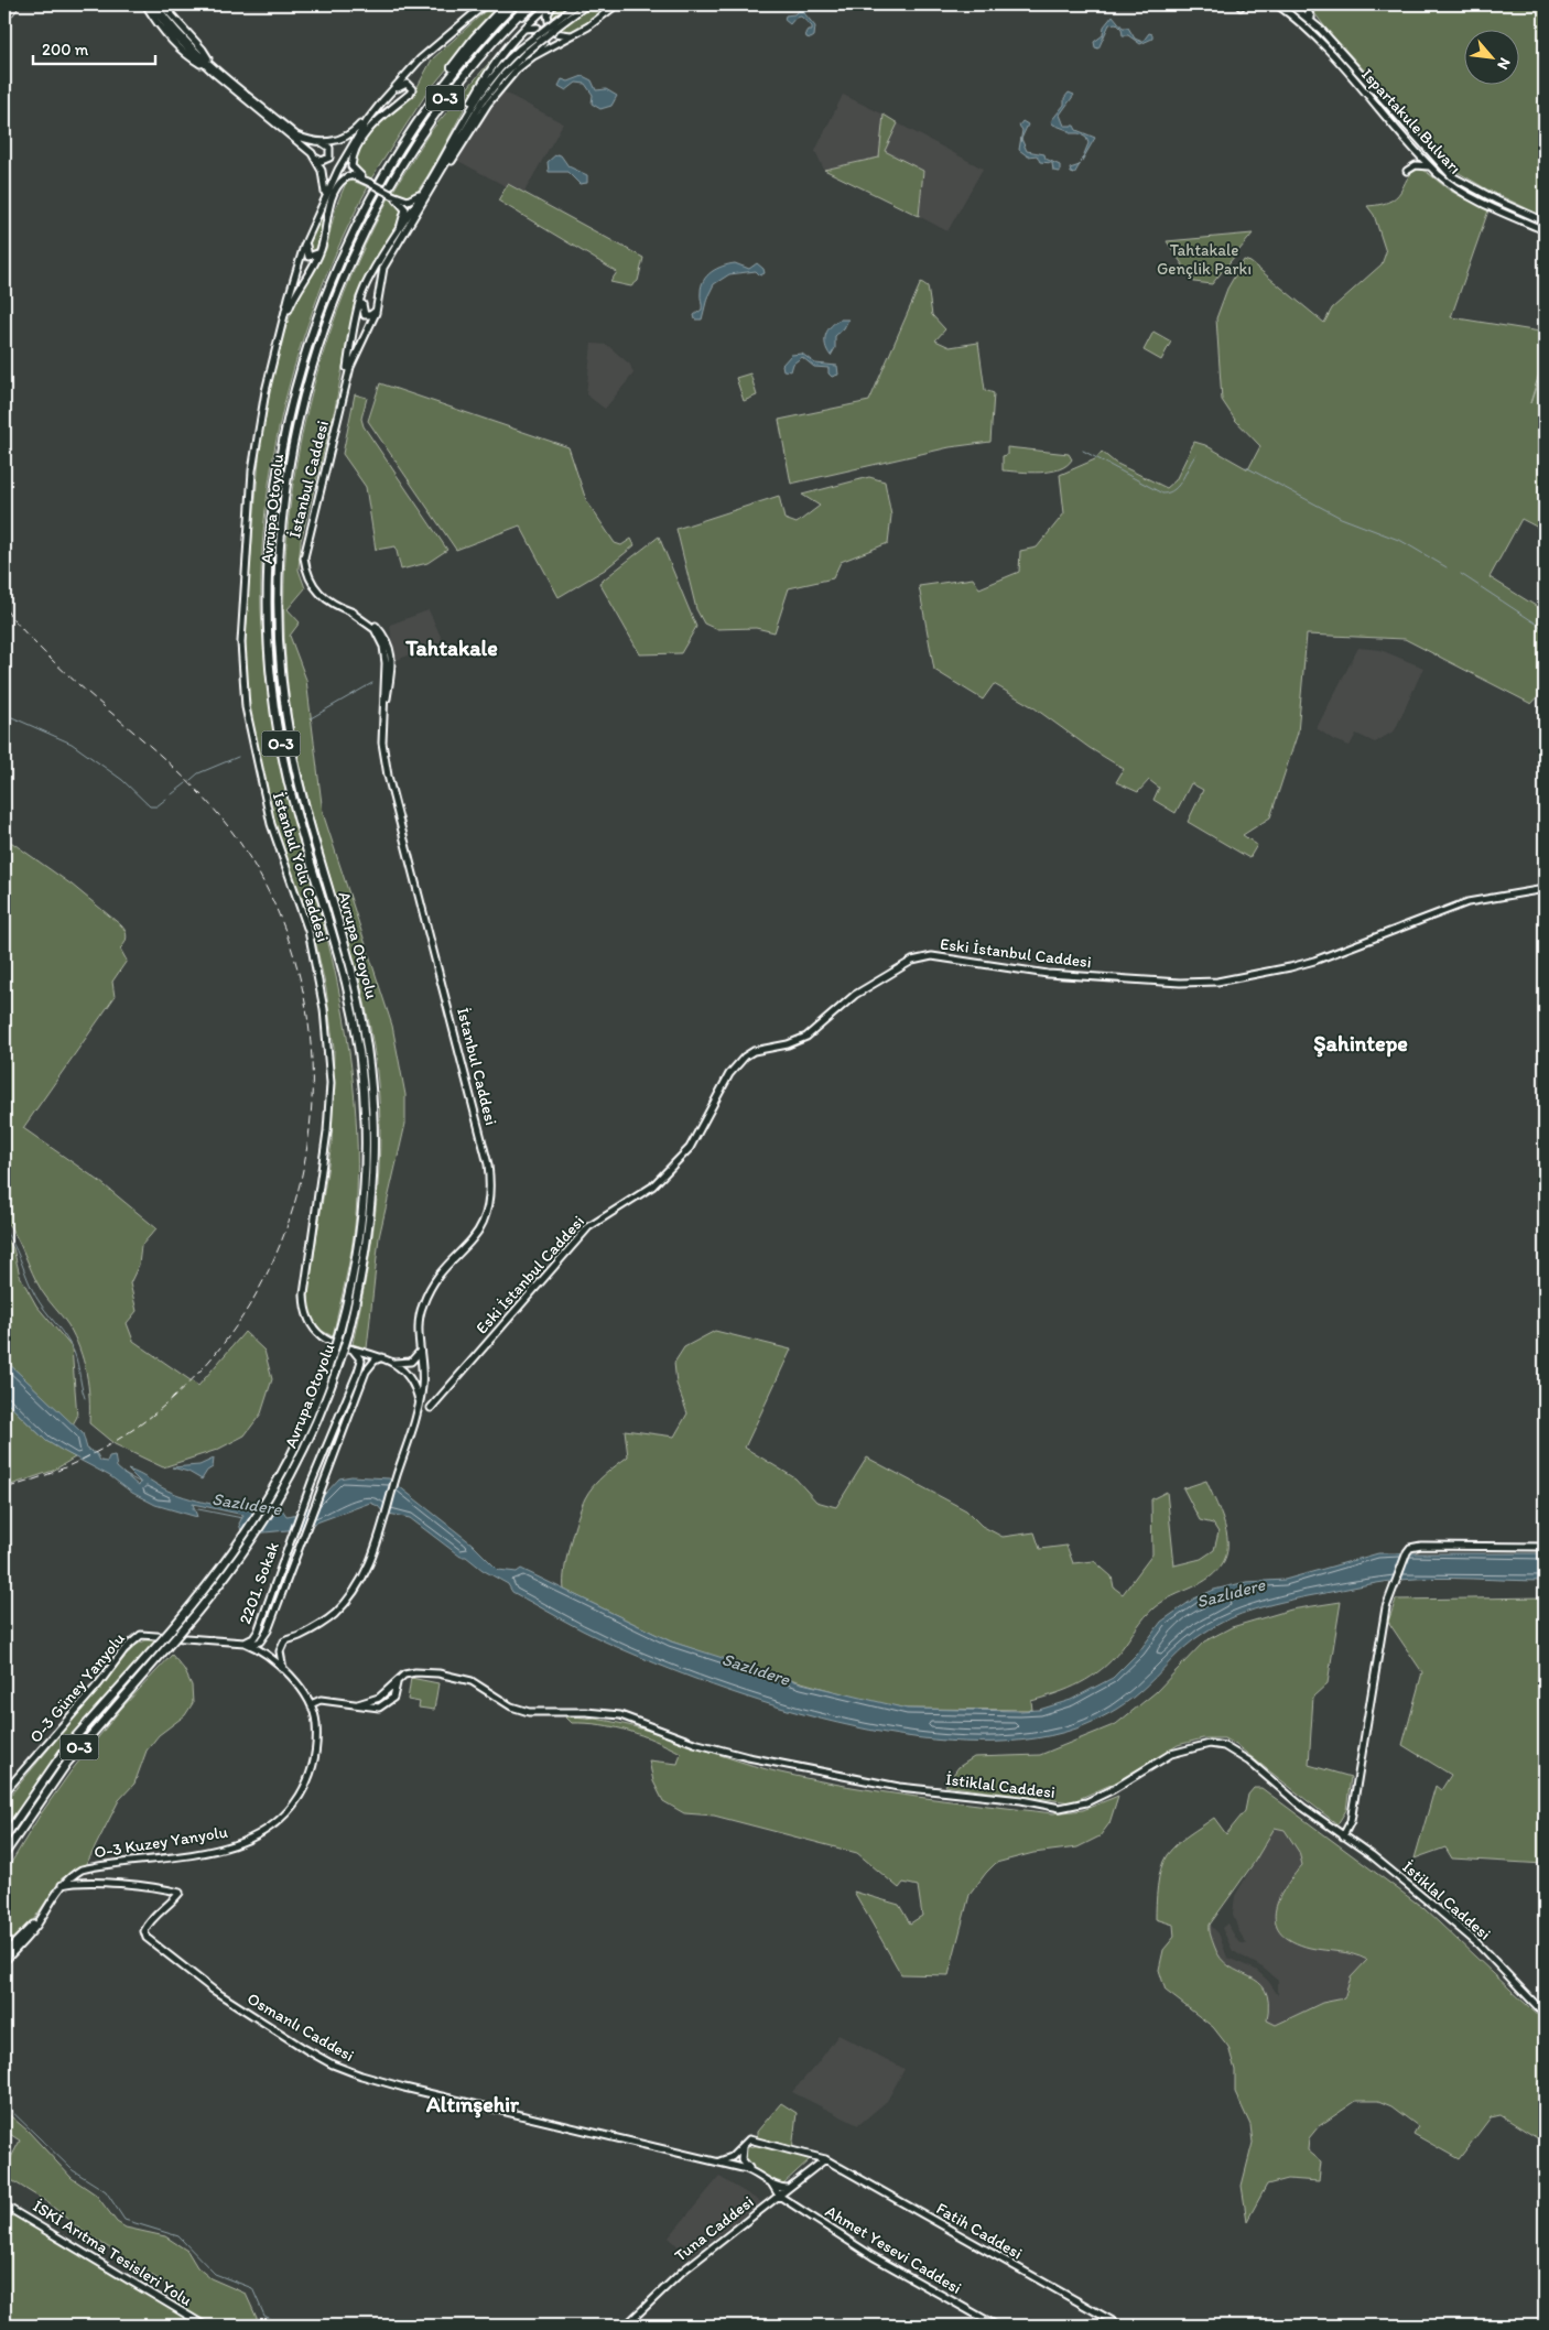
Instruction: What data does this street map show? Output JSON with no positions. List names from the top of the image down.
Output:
{
  "streets": {
    "highway": ["O-3", "Avrupa Otoyolu"],
    "main road": [
      "Ispartakule Bulvarı",
      "İstanbul Caddesi",
      "İstanbul Yolu Caddesi",
      "Eski İstanbul Caddesi",
      "2201. Sokak",
      "O-3 Güney Yanyolu",
      "İstiklal Caddesi",
      "O-3 Kuzey Yanyolu",
      "Osmanlı Caddesi",
      "Tuna Caddesi",
      "Fatih Caddesi",
      "Ahmet Yesevi Caddesi",
      "İSKİ Arıtma Tesisleri Yolu"
    ]
  },
  "crossings": [
    ["İstanbul Caddesi", "İstanbul Yolu Caddesi"],
    ["İstanbul Yolu Caddesi", "2201. Sokak"],
    ["2201. Sokak", "O-3 Güney Yanyolu"],
    ["2201. Sokak", "O-3 Kuzey Yanyolu"],
    ["O-3 Güney Yanyolu", "O-3 Kuzey Yanyolu"],
    ["İstiklal Caddesi", "O-3 Kuzey Yanyolu"],
    ["Tuna Caddesi", "Fatih Caddesi"],
    ["Tuna Caddesi", "Ahmet Yesevi Caddesi"]
  ],
  "districts": ["Tahtakale", "Şahintepe", "Altınşehir"],
  "water": ["Sazlıdere"],
  "parks": ["Tahtakale Gençlik Parkı"],
  "scale_bar": "200 m",
  "north": "bottom right"
}
